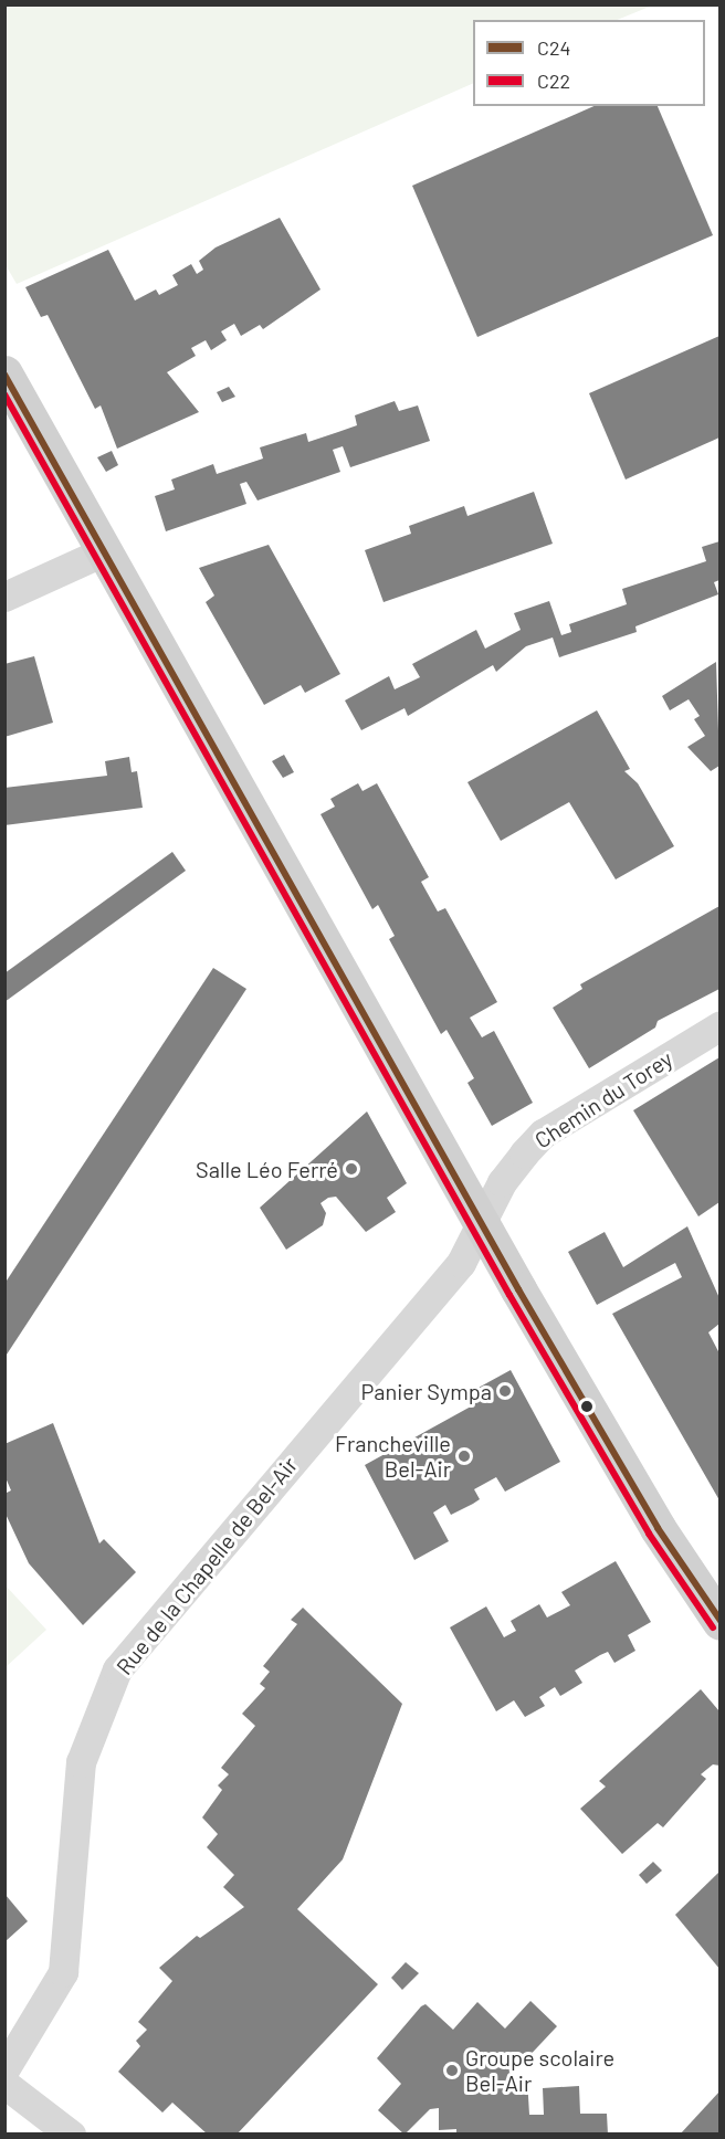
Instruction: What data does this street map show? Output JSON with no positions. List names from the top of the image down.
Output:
{
  "streets": {
    "street": ["Chemin du Torey", "Rue de la Chapelle de Bel-Air"]
  },
  "crossings": [
    ["Chemin du Torey", "Rue de la Chapelle de Bel-Air"]
  ],
  "places": [
    "Salle Léo Ferré",
    "Panier Sympa",
    "Francheville Bel-Air",
    "Groupe scolaire Bel-Air"
  ],
  "lines": ["transit line C24", "transit line C22"],
  "legend": ["C24", "C22"]
}
